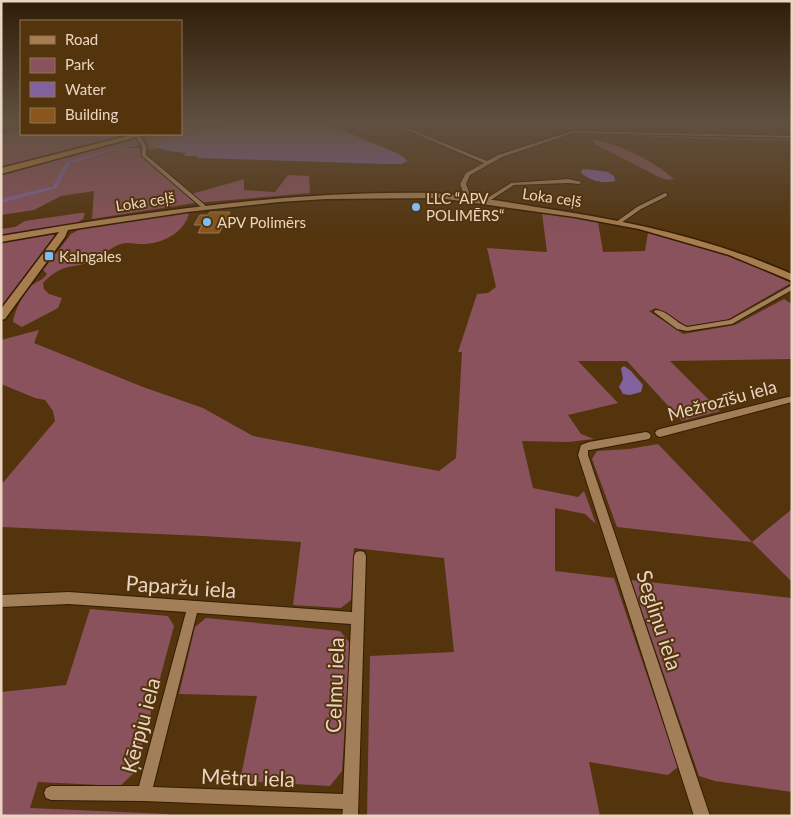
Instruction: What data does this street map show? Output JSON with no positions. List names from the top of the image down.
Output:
{
  "streets": {
    "main road": ["Loka ceļš"],
    "street": [
      "Mežrozīšu iela",
      "Paparžu iela",
      "Segliņu iela",
      "Celmu iela",
      "Ķērpju iela",
      "Mētru iela"
    ]
  },
  "crossings": [
    ["Paparžu iela", "Celmu iela"],
    ["Paparžu iela", "Ķērpju iela"],
    ["Celmu iela", "Mētru iela"],
    ["Ķērpju iela", "Mētru iela"]
  ],
  "places": {
    "other": ["LLC “APV POLIMĒRS“", "APV Polimērs"],
    "transit": ["Kalngales"]
  },
  "legend": [
    "Road",
    "Park",
    "Water",
    "Building"
  ]
}
